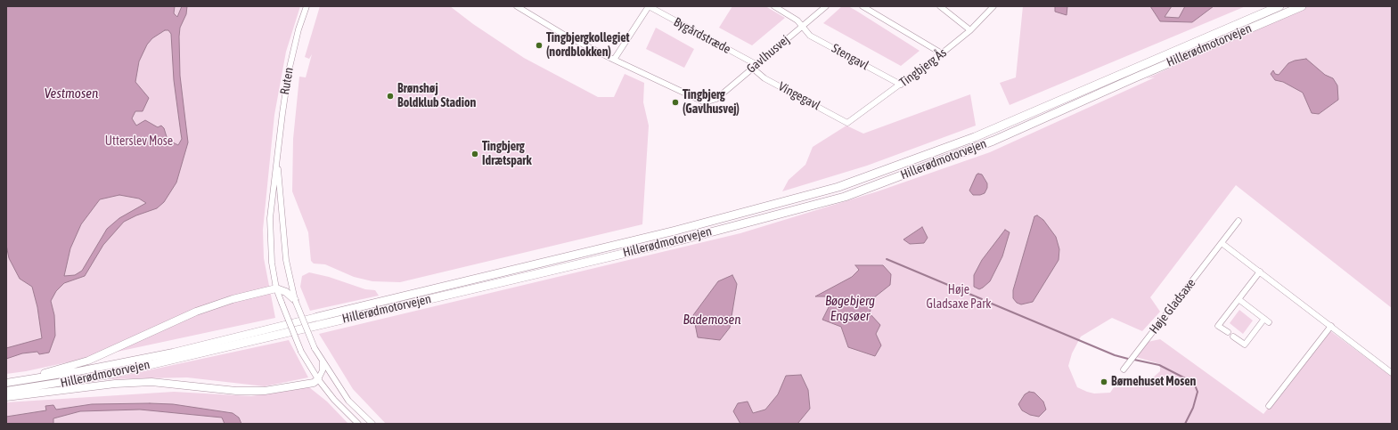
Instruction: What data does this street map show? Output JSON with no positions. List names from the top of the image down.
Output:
{
  "streets": {
    "highway": ["Hillerødmotorvejen"],
    "street": [
      "Bygårdstræde",
      "Gavlhusvej",
      "Stengavl",
      "Tingbjerg Ås",
      "Ruten",
      "Vingegavl",
      "Høje Gladsaxe"
    ]
  },
  "crossings": [
    ["Bygårdstræde", "Gavlhusvej"],
    ["Bygårdstræde", "Vingegavl"],
    ["Gavlhusvej", "Stengavl"],
    ["Gavlhusvej", "Vingegavl"],
    ["Stengavl", "Tingbjerg Ås"],
    ["Tingbjerg Ås", "Vingegavl"]
  ],
  "water": ["Vestmosen", "Bøgebjerg Engsøer", "Bademosen"],
  "parks": ["Utterslev Mose", "Høje Gladsaxe Park"],
  "places": [
    "Tingbjergkollegiet (nordblokken)",
    "Brønshøj Boldklub Stadion",
    "Tingbjerg (Gavlhusvej)",
    "Tingbjerg Idrætspark",
    "Børnehuset Mosen"
  ]
}
